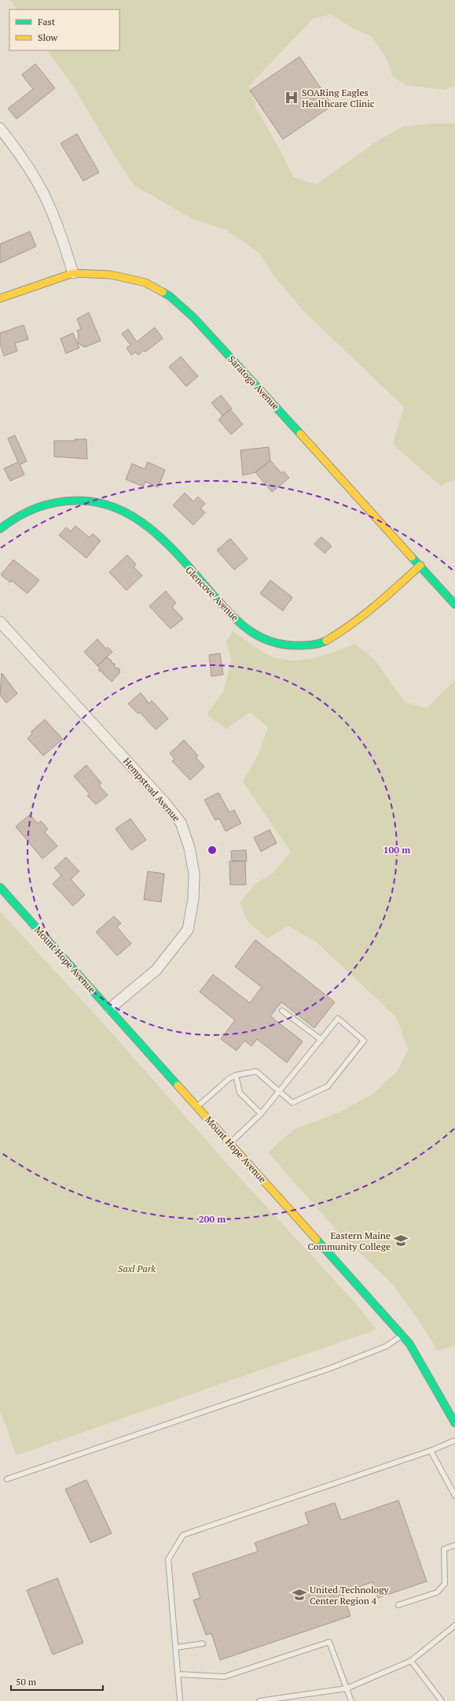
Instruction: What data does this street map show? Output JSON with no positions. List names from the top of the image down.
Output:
{
  "streets": {
    "street": [
      "Saratoga Avenue",
      "Glencove Avenue",
      "Hempstead Avenue",
      "Mount Hope Avenue"
    ]
  },
  "crossings": [
    ["Saratoga Avenue", "Glencove Avenue"],
    ["Hempstead Avenue", "Mount Hope Avenue"]
  ],
  "parks": ["Saxl Park"],
  "places": {
    "hospital": ["SOARing Eagles Healthcare Clinic"],
    "school or university": ["Eastern Maine Community College", "United Technology Center Region 4"]
  },
  "legend": ["Fast", "Slow"],
  "scale_bar": "50 m",
  "rings": ["100 m", "200 m"]
}
